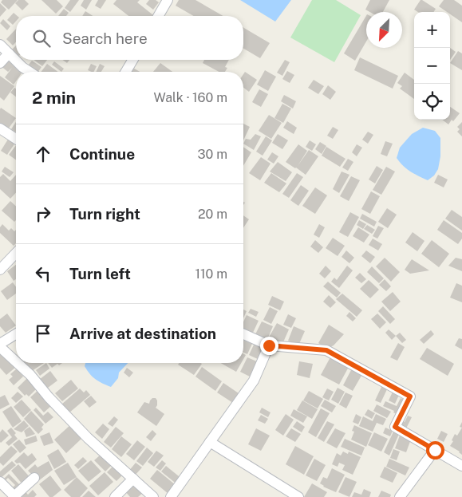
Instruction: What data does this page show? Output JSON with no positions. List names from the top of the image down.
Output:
{
  "north": "bottom left",
  "page": {
    "map_buttons": ["+", "−"],
    "search": "Search here",
    "heading": ["2 min", "Walk · 160 m"],
    "list": [
      ["Continue", "30 m"],
      ["Turn right", "20 m"],
      ["Turn left", "110 m"],
      "Arrive at destination"
    ]
  }
}
